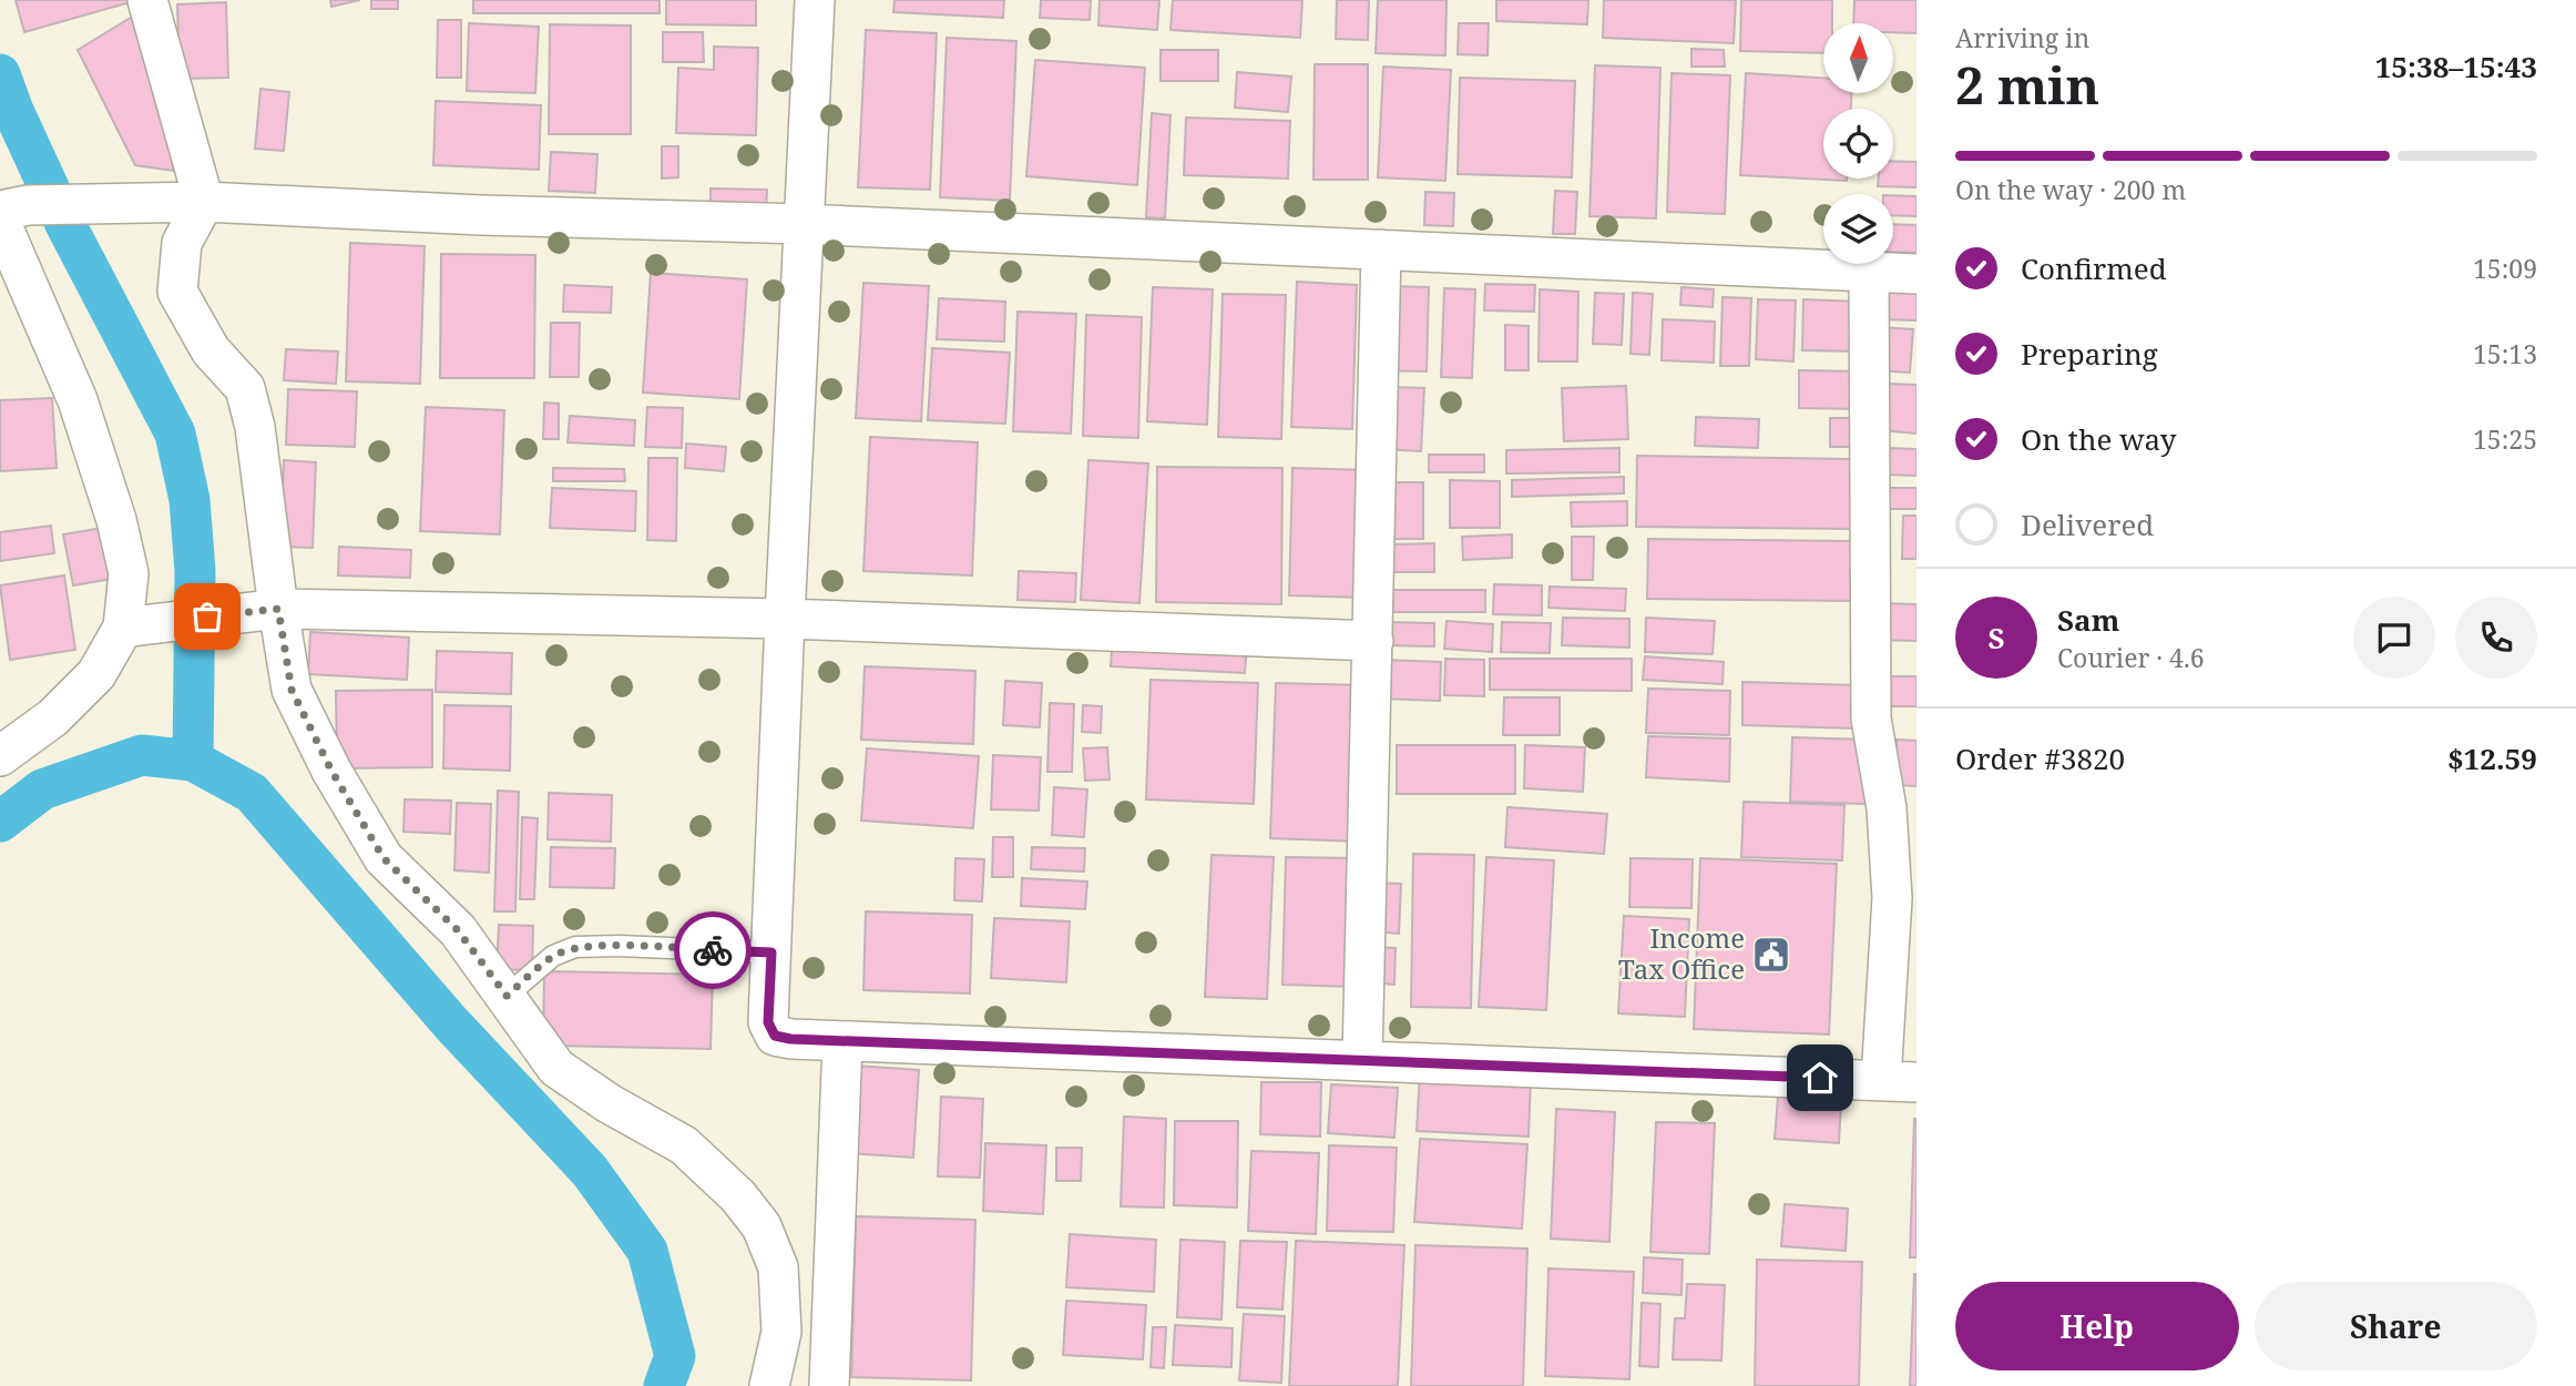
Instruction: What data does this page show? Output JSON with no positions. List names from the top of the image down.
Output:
{
  "places": {
    "public building": ["Income Tax Office"]
  },
  "north": "top",
  "page": {
    "heading": ["2 min", "Arriving in", "15:38–15:43"],
    "panel": [
      "Sam",
      "Courier · 4.6",
      "Order #3820",
      "$12.59"
    ],
    "bar": "On the way · 200 m",
    "list": [
      ["Confirmed", "15:09"],
      ["Preparing", "15:13"],
      ["On the way", "15:25"],
      "Delivered"
    ],
    "round": "S",
    "buttons": ["Help", "Share"]
  }
}
